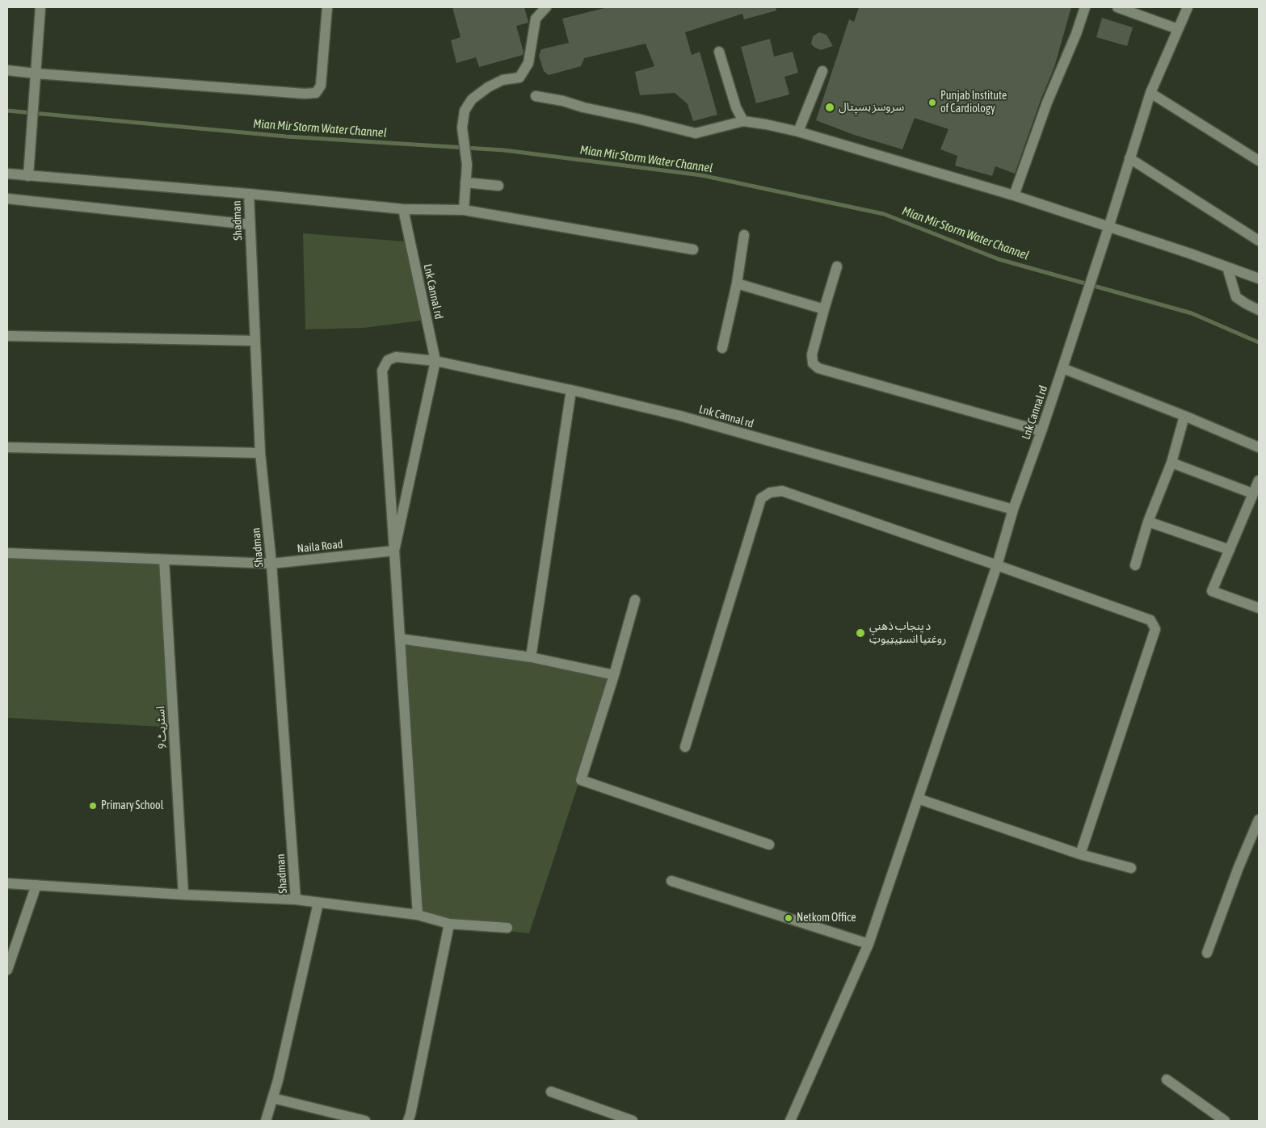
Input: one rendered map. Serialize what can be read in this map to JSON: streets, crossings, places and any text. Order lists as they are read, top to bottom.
{
  "streets": {
    "street": [
      "Shadman",
      "Lnk Cannal rd",
      "Naila Road",
      "اسٹریٹ 9"
    ]
  },
  "crossings": [
    ["Shadman", "Naila Road"],
    ["Shadman", "اسٹریٹ 9"],
    ["Naila Road", "اسٹریٹ 9"]
  ],
  "water": ["Mian Mir Storm Water Channel"],
  "places": [
    "Punjab Institute of Cardiology",
    "سروسز ہسپتال",
    "د پنجاب ذهني روغتیا انسټیټیوټ",
    "Primary School",
    "Netkom Office"
  ]
}
